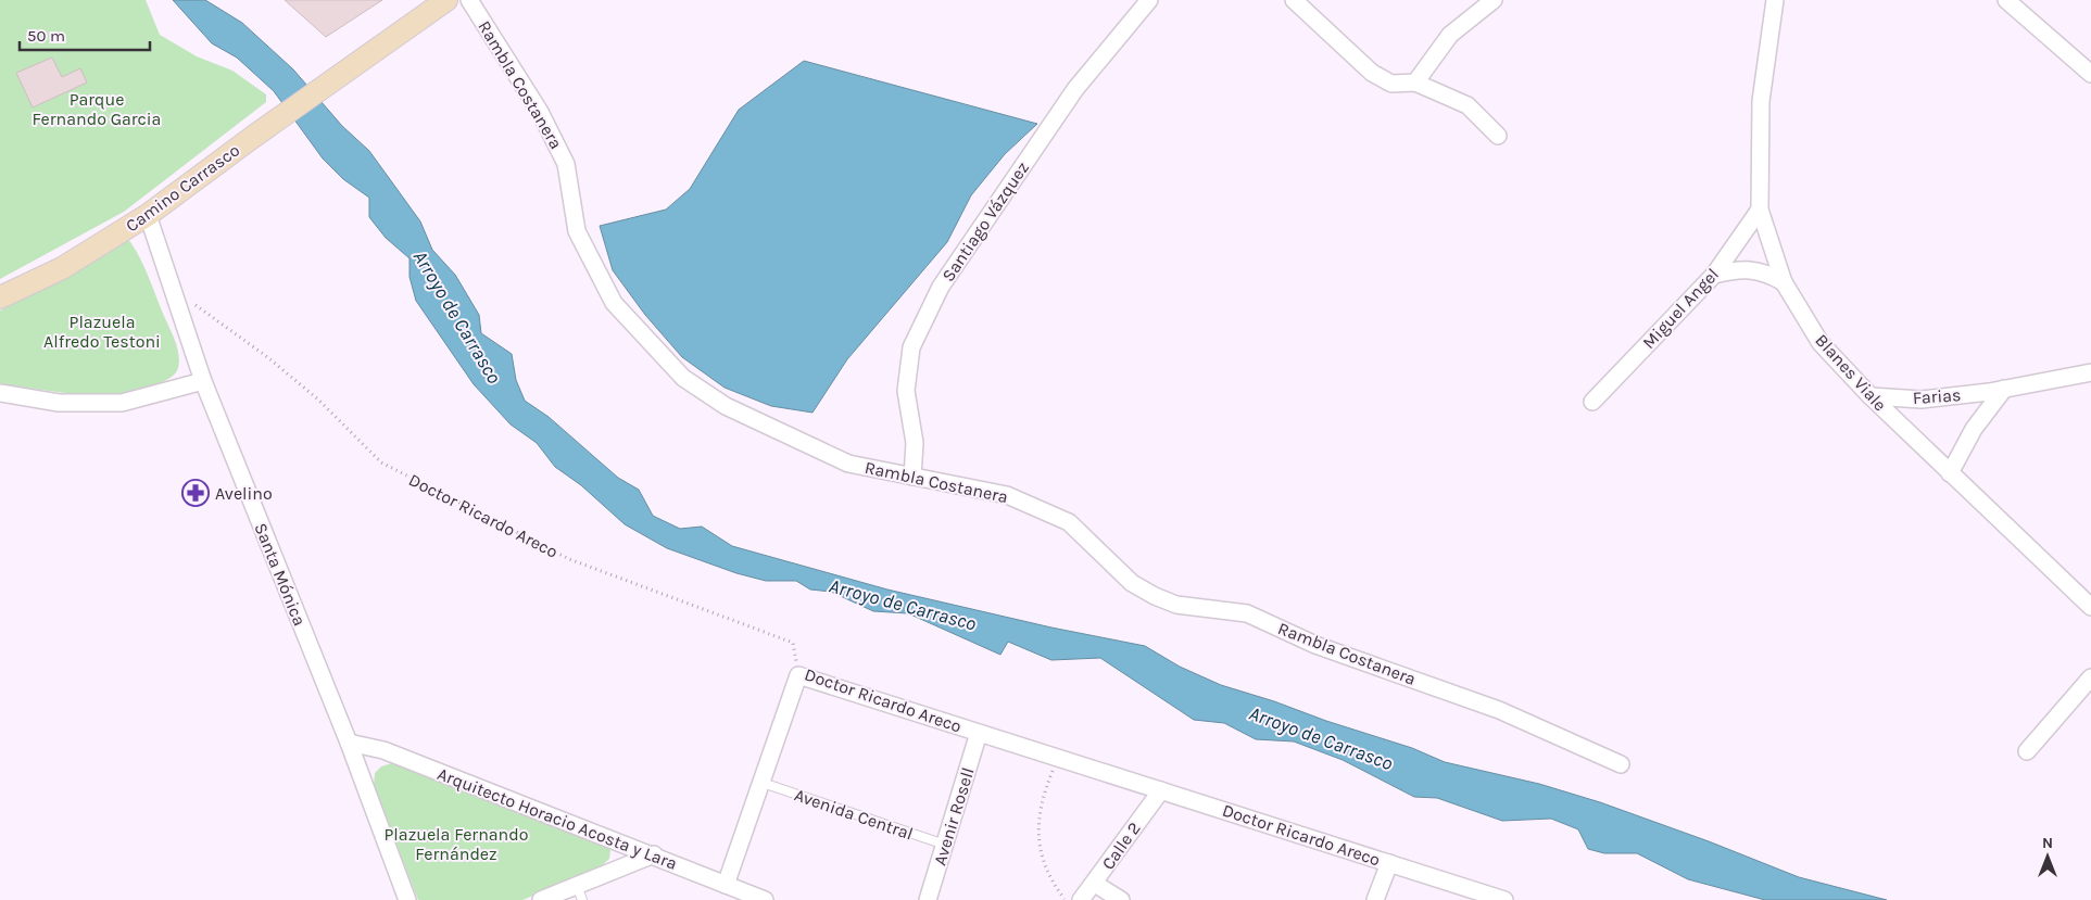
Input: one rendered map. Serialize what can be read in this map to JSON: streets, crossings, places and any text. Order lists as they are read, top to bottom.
{
  "streets": {
    "main road": ["Camino Carrasco"],
    "street": [
      "Rambla Costanera",
      "Santiago Vázquez",
      "Miguel Angel",
      "Blanes Viale",
      "Farias",
      "Doctor Ricardo Areco",
      "Santa Mónica",
      "Avenir Rosell",
      "Arquitecto Horacio Acosta y Lara",
      "Calle 2"
    ],
    "lane": ["Avenida Central"]
  },
  "crossings": [
    ["Rambla Costanera", "Santiago Vázquez"],
    ["Camino Carrasco", "Santa Mónica"],
    ["Miguel Angel", "Blanes Viale"],
    ["Blanes Viale", "Farias"],
    ["Doctor Ricardo Areco", "Avenir Rosell"],
    ["Doctor Ricardo Areco", "Calle 2"],
    ["Santa Mónica", "Arquitecto Horacio Acosta y Lara"],
    ["Avenida Central", "Avenir Rosell"]
  ],
  "water": ["Arroyo de Carrasco"],
  "parks": ["Parque Fernando Garcia", "Plazuela Alfredo Testoni", "Plazuela Fernando Fernández"],
  "places": {
    "pharmacy": ["Avelino"]
  },
  "scale_bar": "50 m",
  "north": "top"
}
